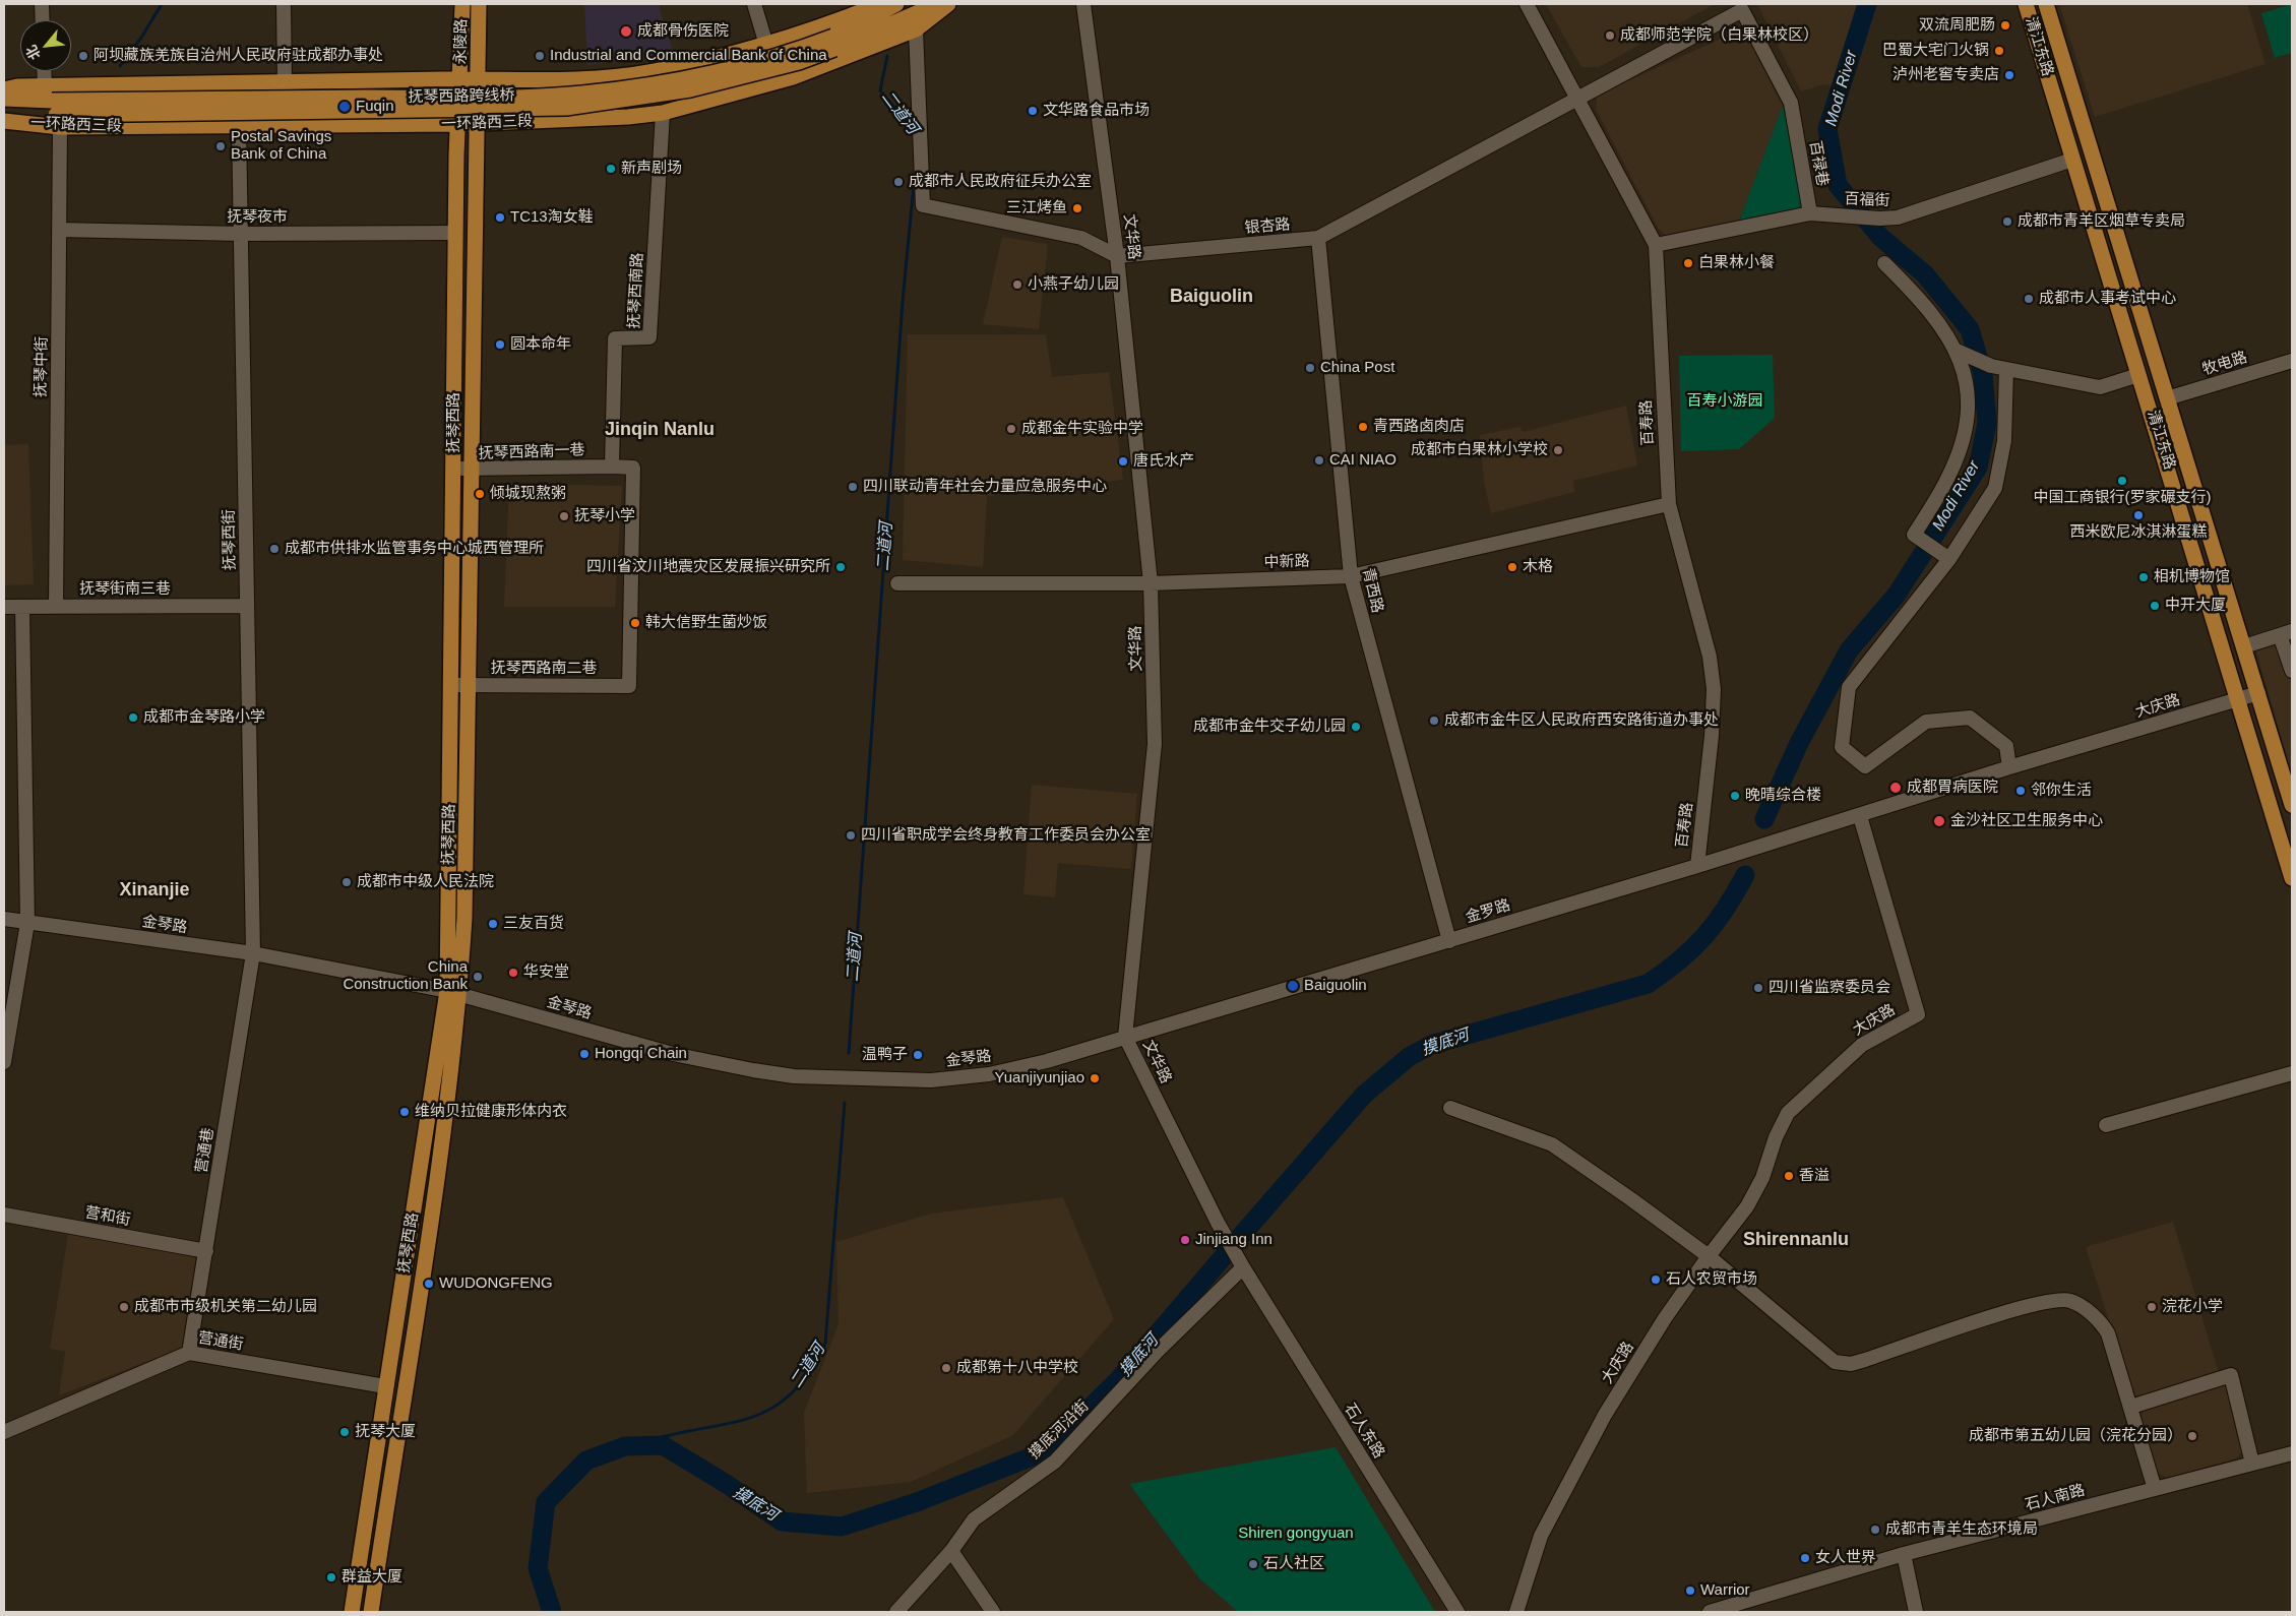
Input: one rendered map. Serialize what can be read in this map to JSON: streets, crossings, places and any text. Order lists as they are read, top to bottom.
{
  "streets": {
    "main road": [
      "永陵路",
      "清江东路",
      "抚琴西路跨线桥",
      "一环路西三段",
      "抚琴西路"
    ],
    "street": [
      "百禄巷",
      "百福街",
      "抚琴夜市",
      "银杏路",
      "文华路",
      "抚琴西南路",
      "牧电路",
      "抚琴中街",
      "百寿路",
      "抚琴西路南一巷",
      "抚琴西街",
      "中新路",
      "抚琴街南三巷",
      "青西路",
      "抚琴西路南二巷",
      "大庆路",
      "金罗路",
      "金琴路",
      "营通巷",
      "营和街",
      "营通街",
      "摸底河沿街",
      "石人东路",
      "石人南路"
    ]
  },
  "crossings": [
    ["永陵路", "抚琴西路"],
    ["清江东路", "百福街"],
    ["清江东路", "牧电路"],
    ["清江东路", "大庆路"],
    ["抚琴西路跨线桥", "一环路西三段"],
    ["抚琴西路跨线桥", "抚琴中街"],
    ["一环路西三段", "抚琴西南路"],
    ["一环路西三段", "抚琴中街"],
    ["一环路西三段", "抚琴西路"],
    ["一环路西三段", "抚琴西街"],
    ["百禄巷", "百福街"],
    ["百禄巷", "银杏路"],
    ["百福街", "百寿路"],
    ["抚琴夜市", "抚琴中街"],
    ["抚琴夜市", "抚琴西路"],
    ["抚琴夜市", "抚琴西街"],
    ["银杏路", "文华路"],
    ["银杏路", "百寿路"],
    ["银杏路", "青西路"],
    ["文华路", "中新路"],
    ["文华路", "金罗路"],
    ["文华路", "金琴路"],
    ["文华路", "摸底河沿街"],
    ["文华路", "石人东路"],
    ["抚琴西南路", "抚琴西路南一巷"],
    ["抚琴中街", "抚琴街南三巷"],
    ["抚琴西路", "抚琴西路南一巷"],
    ["抚琴西路", "抚琴西路南二巷"],
    ["抚琴西路", "金琴路"],
    ["抚琴西路", "营通街"],
    ["百寿路", "中新路"],
    ["百寿路", "金罗路"],
    ["抚琴西路南一巷", "抚琴西路南二巷"],
    ["抚琴西街", "抚琴街南三巷"],
    ["抚琴西街", "金琴路"],
    ["抚琴西街", "营通巷"],
    ["中新路", "青西路"],
    ["青西路", "金罗路"],
    ["大庆路", "金罗路"],
    ["金罗路", "金琴路"],
    ["金琴路", "营通巷"],
    ["营通巷", "营和街"],
    ["营通巷", "营通街"],
    ["摸底河沿街", "石人东路"]
  ],
  "districts": [
    "Baiguolin",
    "Jinqin Nanlu",
    "Xinanjie",
    "Shirennanlu"
  ],
  "water": ["Modi River", "二道河", "摸底河"],
  "parks": ["百寿小游园", "Shiren gongyuan"],
  "places": [
    "双流周肥肠",
    "成都骨伤医院",
    "成都师范学院（白果林校区）",
    "巴蜀大宅门火锅",
    "阿坝藏族羌族自治州人民政府驻成都办事处",
    "Industrial and Commercial Bank of China",
    "泸州老窖专卖店",
    "Fuqin",
    "文华路食品市场",
    "Postal Savings Bank of China",
    "新声剧场",
    "成都市人民政府征兵办公室",
    "三江烤鱼",
    "TC13淘女鞋",
    "成都市青羊区烟草专卖局",
    "白果林小餐",
    "小燕子幼儿园",
    "成都市人事考试中心",
    "圆本命年",
    "China Post",
    "青西路卤肉店",
    "成都金牛实验中学",
    "成都市白果林小学校",
    "CAI NIAO",
    "唐氏水产",
    "中国工商银行(罗家碾支行)",
    "四川联动青年社会力量应急服务中心",
    "倾城现熬粥",
    "西米欧尼冰淇淋蛋糕",
    "抚琴小学",
    "成都市供排水监管事务中心城西管理所",
    "四川省汶川地震灾区发展振兴研究所",
    "木格",
    "相机博物馆",
    "中开大厦",
    "韩大信野生菌炒饭",
    "成都市金琴路小学",
    "成都市金牛区人民政府西安路街道办事处",
    "成都市金牛交子幼儿园",
    "成都胃病医院",
    "邻你生活",
    "晚晴综合楼",
    "金沙社区卫生服务中心",
    "四川省职成学会终身教育工作委员会办公室",
    "成都市中级人民法院",
    "三友百货",
    "华安堂",
    "China Construction Bank",
    "Baiguolin",
    "四川省监察委员会",
    "Hongqi Chain",
    "温鸭子",
    "Yuanjiyunjiao",
    "维纳贝拉健康形体内衣",
    "香溢",
    "Jinjiang Inn",
    "石人农贸市场",
    "WUDONGFENG",
    "成都市市级机关第二幼儿园",
    "浣花小学",
    "成都第十八中学校",
    "抚琴大厦",
    "成都市第五幼儿园（浣花分园）",
    "成都市青羊生态环境局",
    "女人世界",
    "石人社区",
    "群益大厦",
    "Warrior"
  ],
  "north": "bottom left"
}
